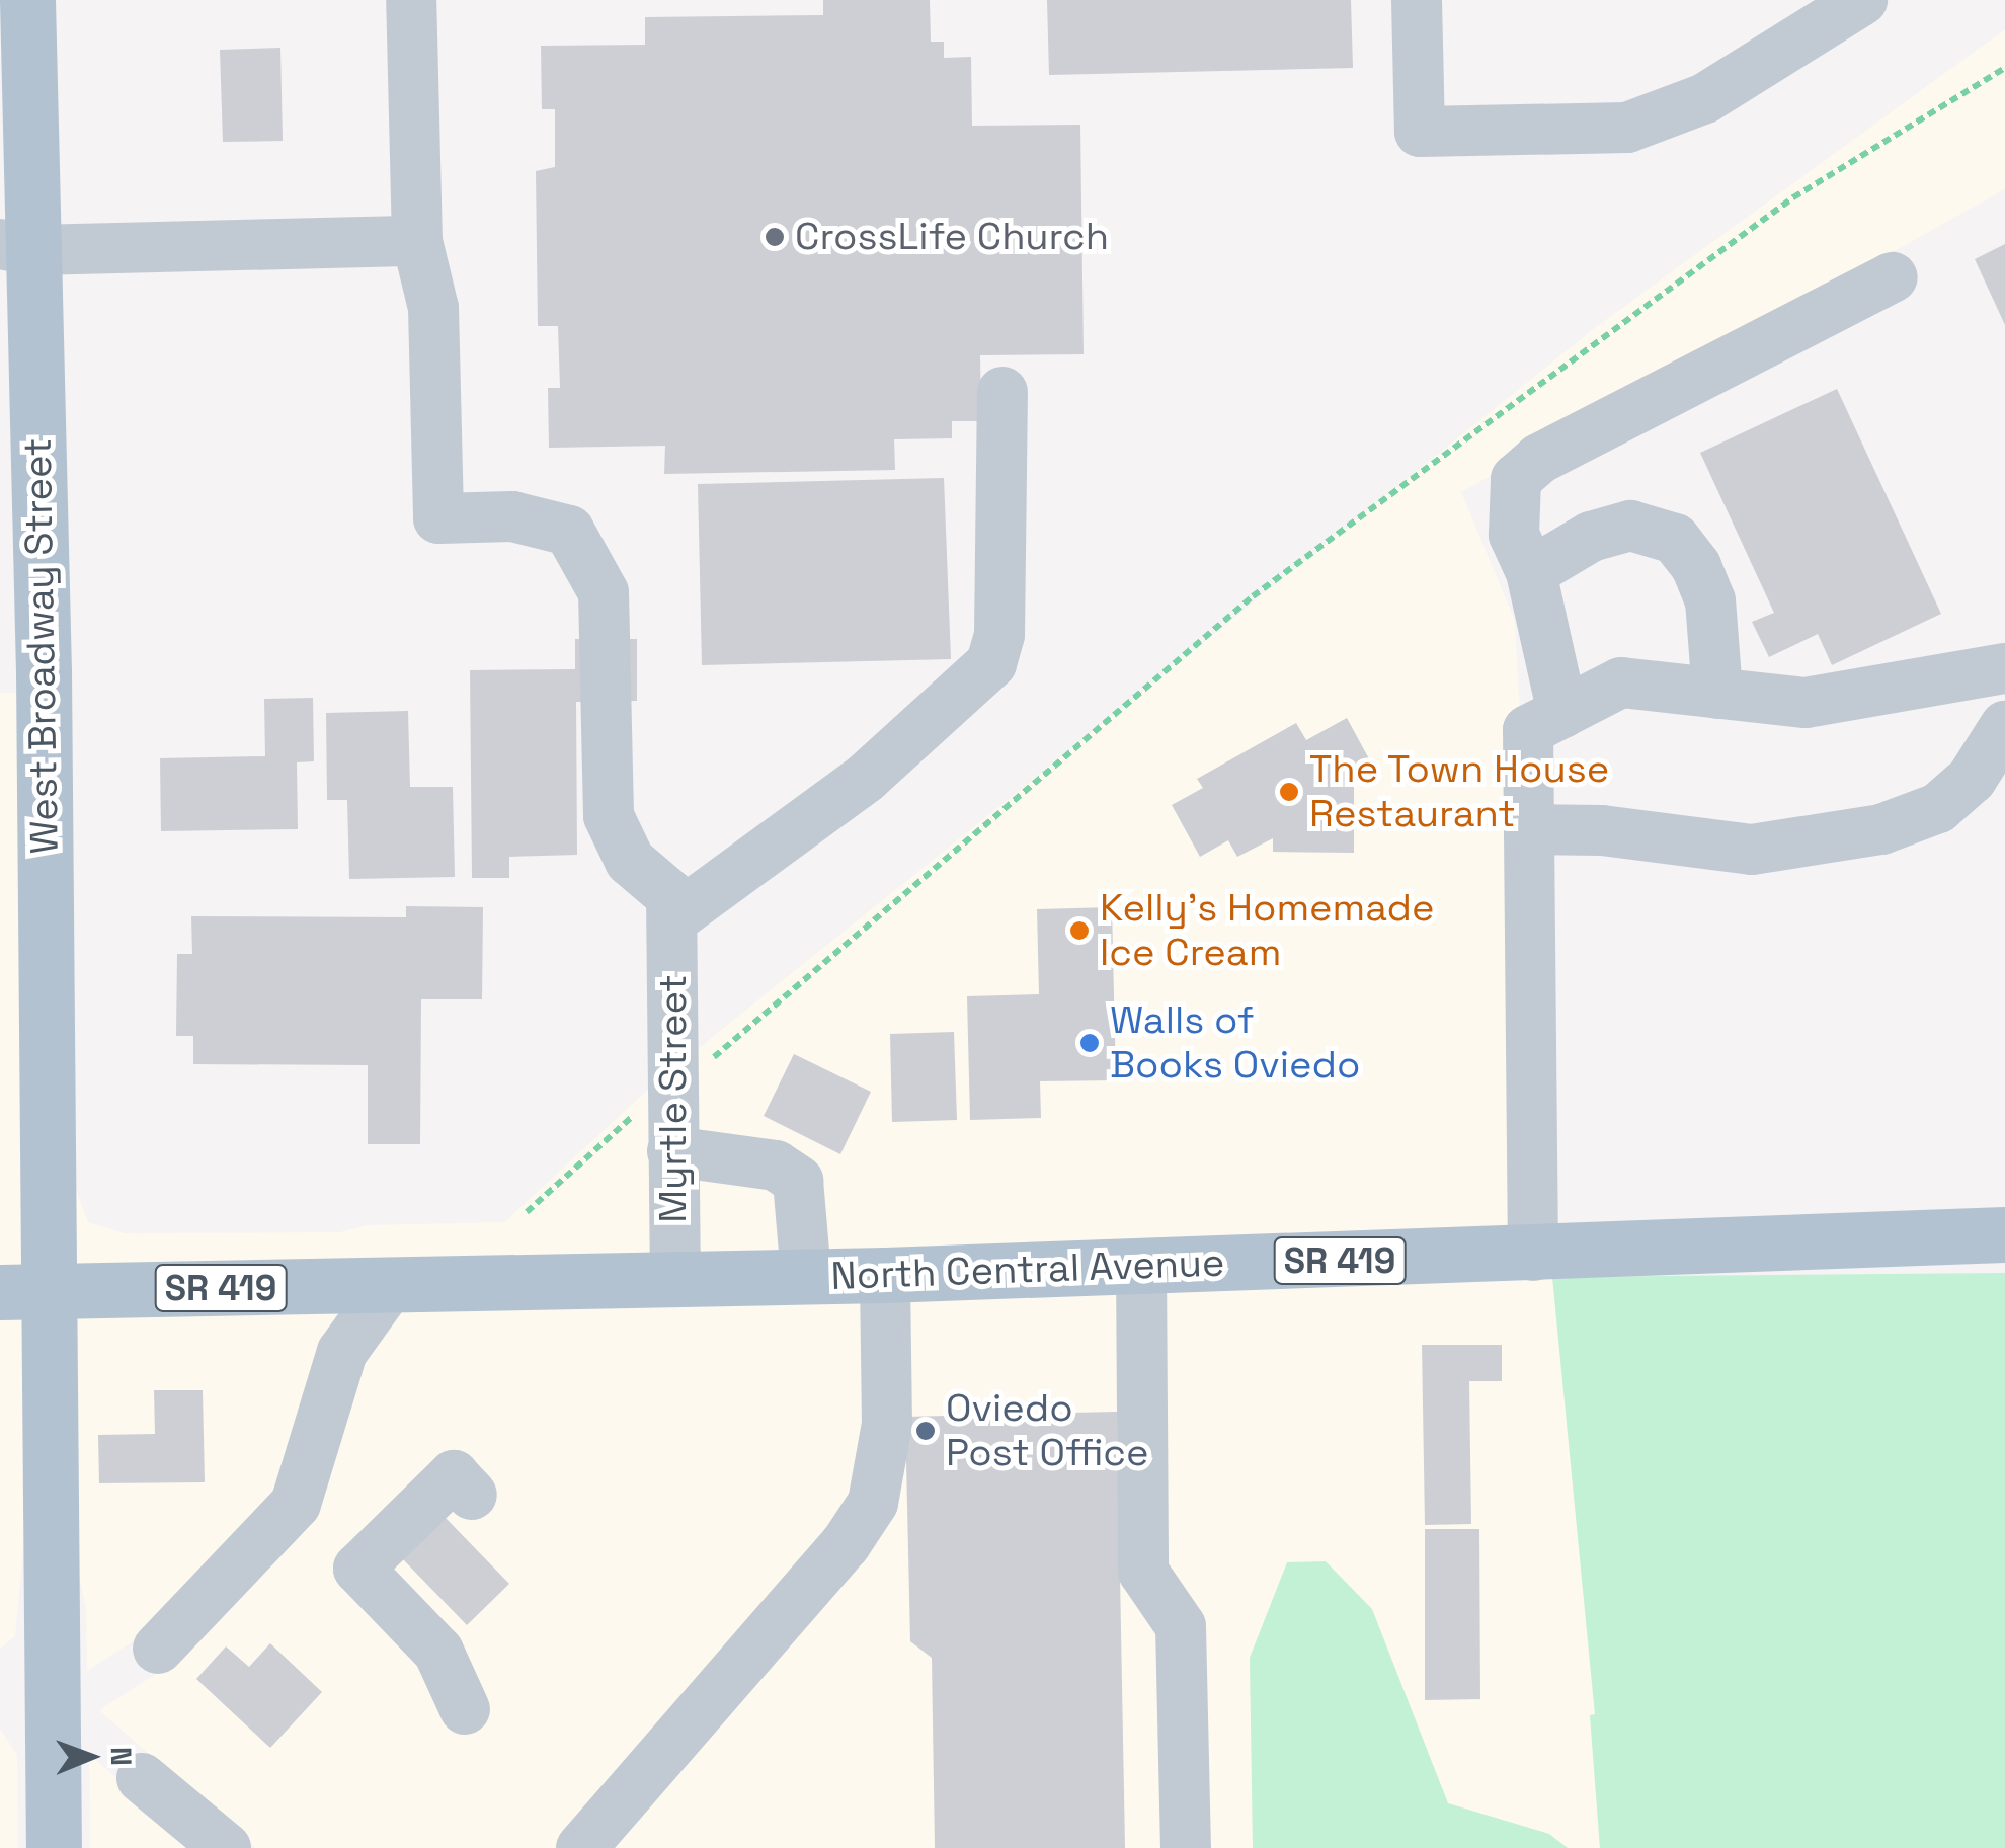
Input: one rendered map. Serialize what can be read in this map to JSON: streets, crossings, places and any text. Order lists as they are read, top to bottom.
{
  "streets": {
    "main road": ["West Broadway Street", "SR 419", "North Central Avenue"],
    "street": ["Myrtle Street"]
  },
  "crossings": [
    ["West Broadway Street", "North Central Avenue"],
    ["Myrtle Street", "North Central Avenue"]
  ],
  "places": [
    "CrossLife Church",
    "The Town House Restaurant",
    "Kelly's Homemade Ice Cream",
    "Walls of Books Oviedo",
    "Oviedo Post Office"
  ],
  "north": "right"
}
